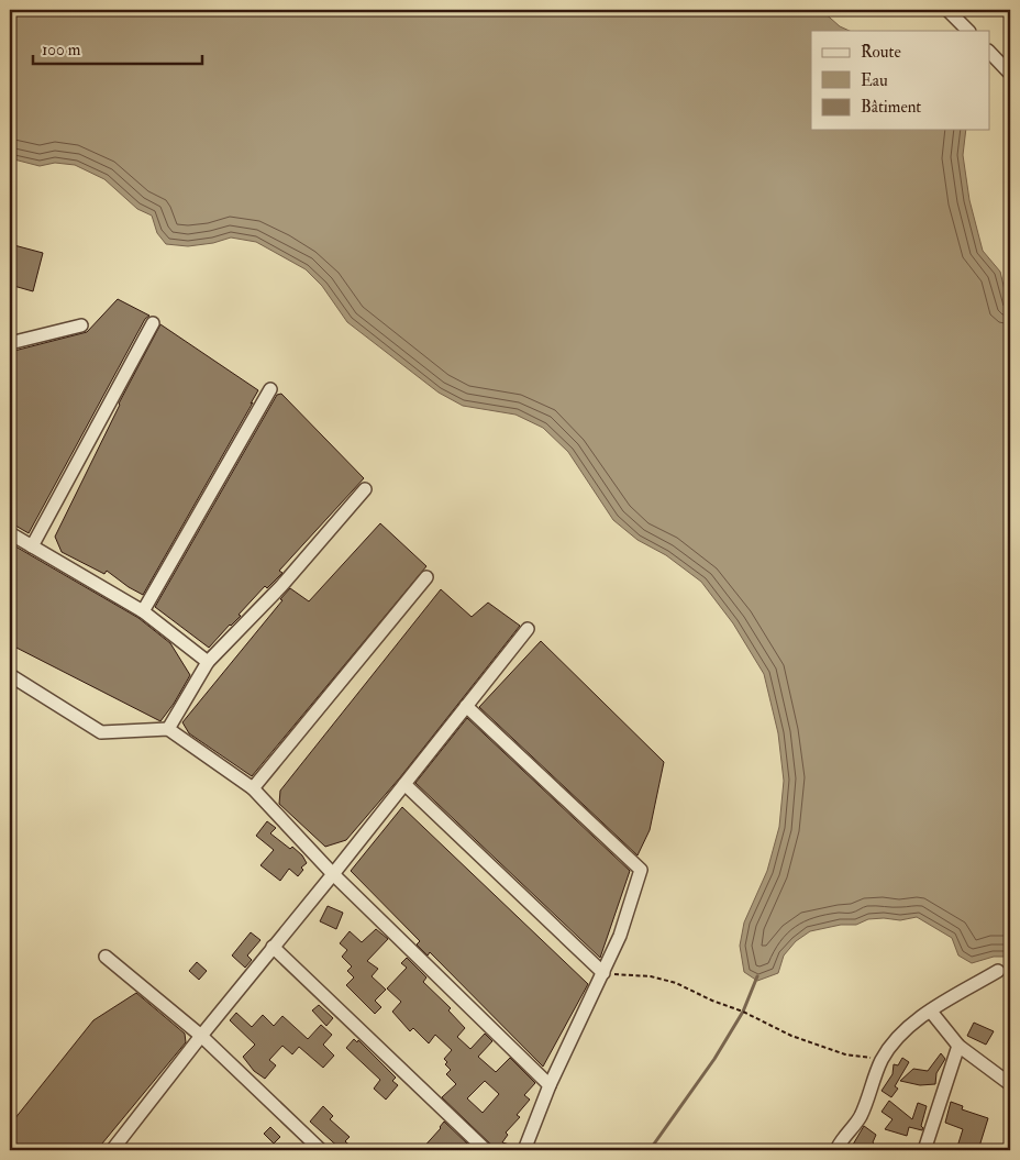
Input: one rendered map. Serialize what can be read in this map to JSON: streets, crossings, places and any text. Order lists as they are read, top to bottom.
{
  "legend": ["Route", "Eau", "Bâtiment"],
  "scale_bar": "100 m"
}
